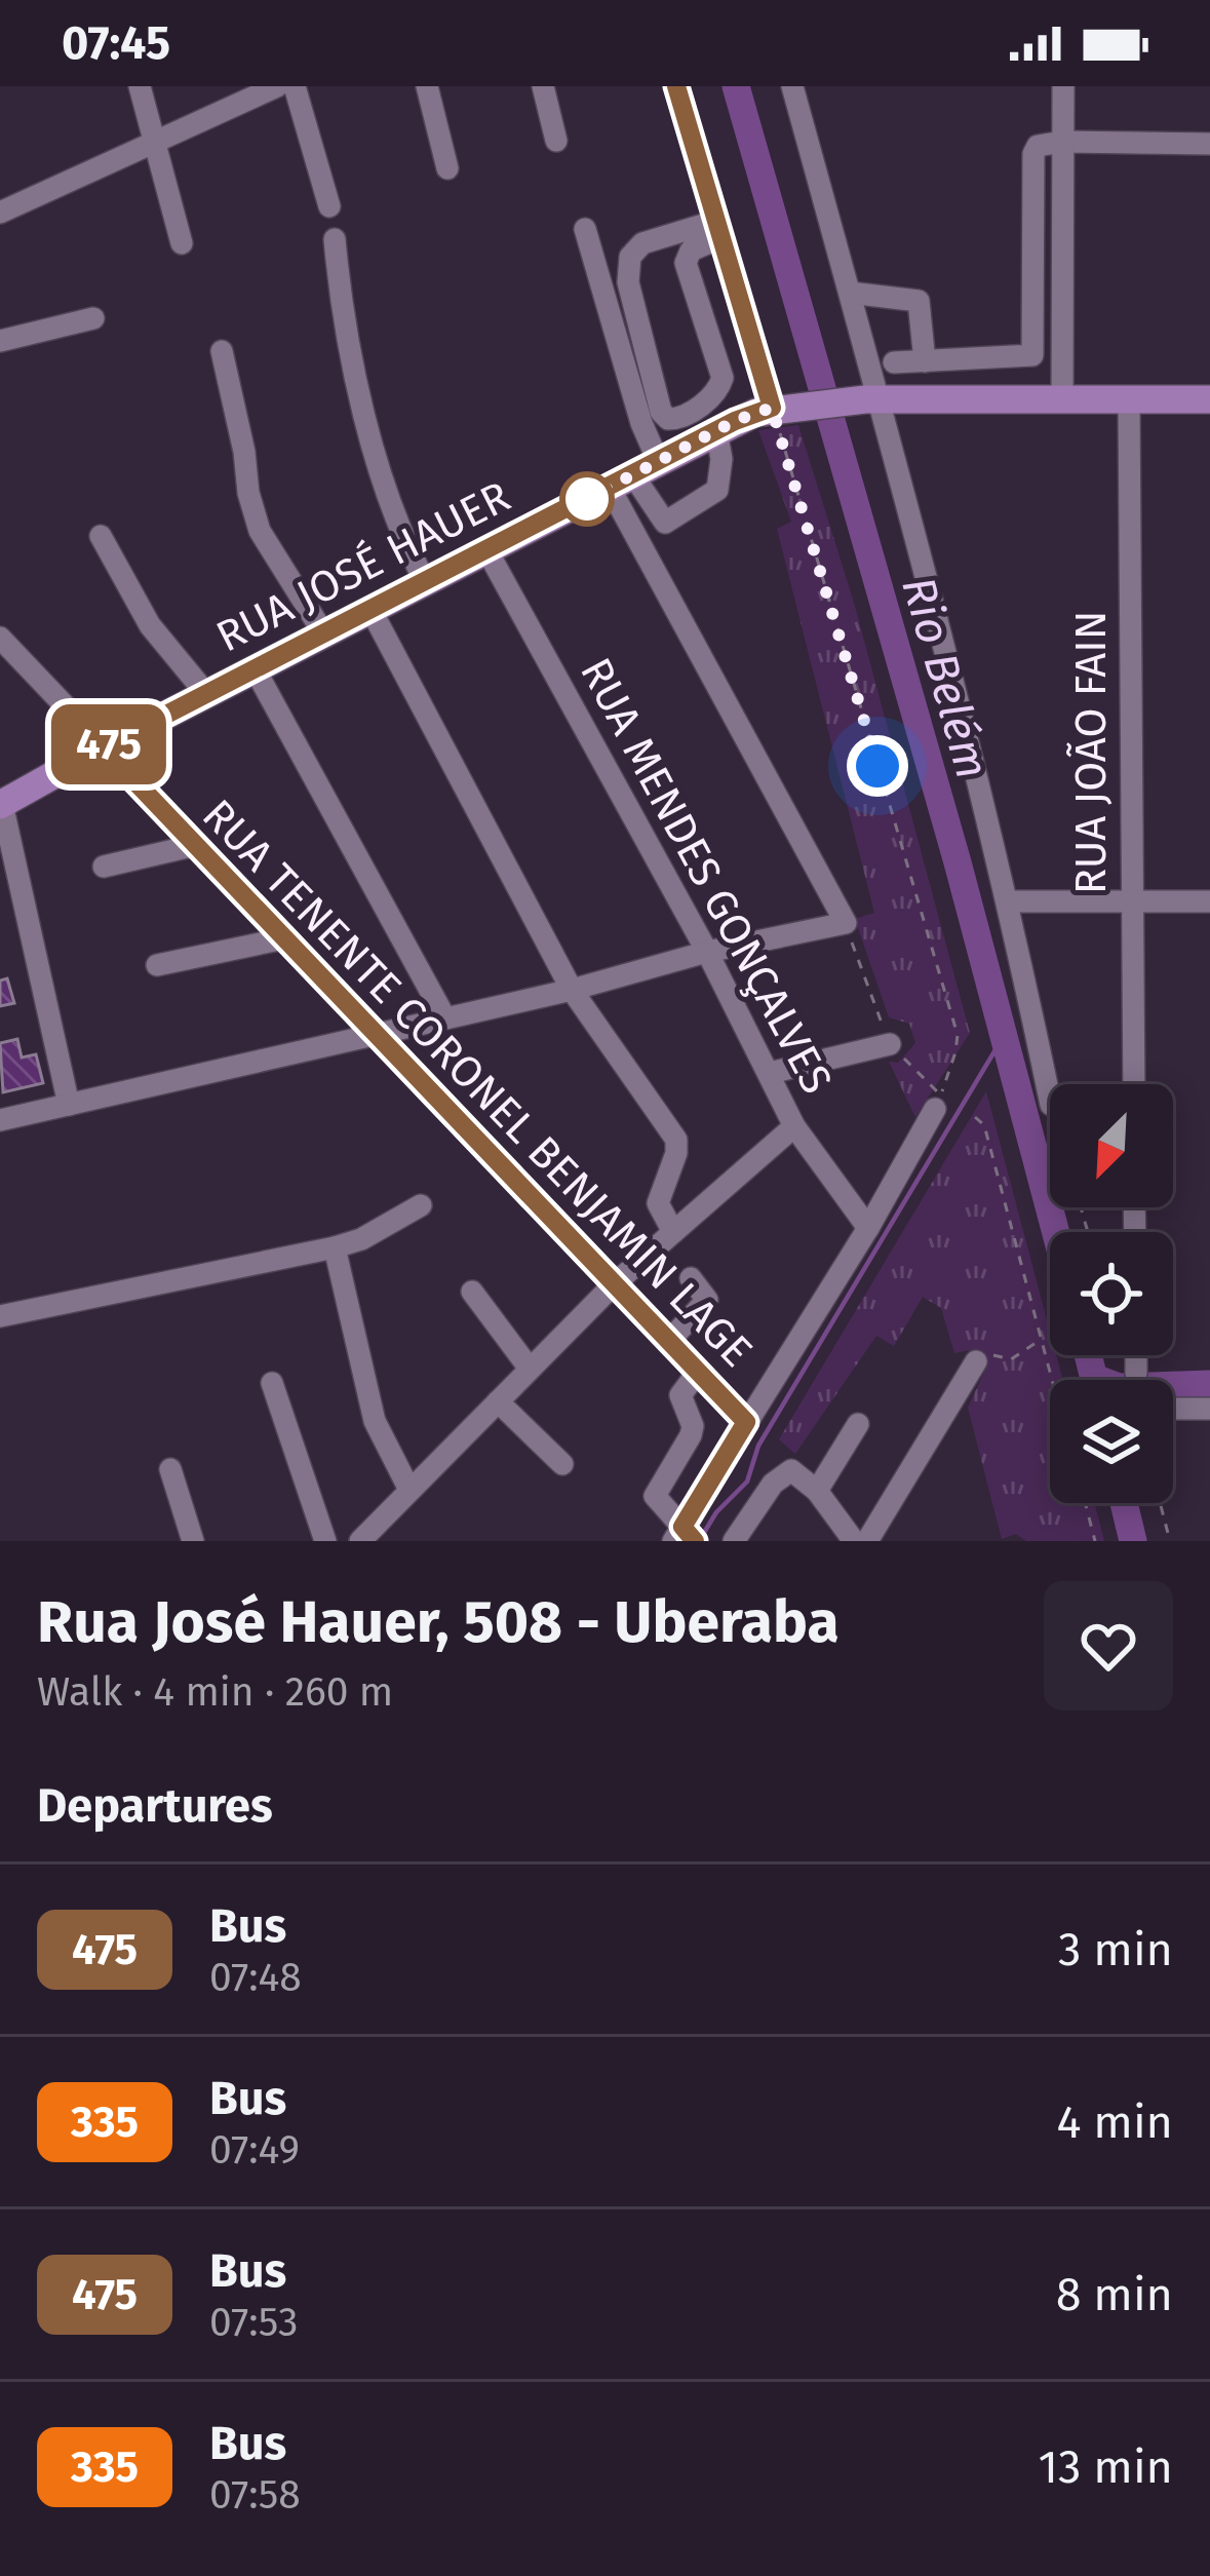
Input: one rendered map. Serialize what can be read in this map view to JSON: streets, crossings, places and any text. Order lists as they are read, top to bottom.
{
  "streets": {
    "main road": ["RUA JOSÉ HAUER"],
    "street": ["RUA JOÃO FAIN", "RUA MENDES GONÇALVES", "RUA TENENTE CORONEL BENJAMIN LAGE"]
  },
  "crossings": [
    ["RUA JOSÉ HAUER", "RUA JOÃO FAIN"],
    ["RUA JOSÉ HAUER", "RUA MENDES GONÇALVES"],
    ["RUA JOSÉ HAUER", "RUA TENENTE CORONEL BENJAMIN LAGE"]
  ],
  "water": ["Rio Belém"],
  "lines": ["bus line 475"],
  "north": "bottom left",
  "page": {
    "status": "07:45",
    "on_map": "475",
    "heading": [
      ["Rua José Hauer, 508 - Uberaba", "Walk · 4 min · 260 m"],
      "Departures"
    ],
    "list": [
      {
        "mark": "475",
        "name": "Bus",
        "note": "07:48",
        "value": "3 min"
      },
      {
        "mark": "335",
        "name": "Bus",
        "note": "07:49",
        "value": "4 min"
      },
      {
        "mark": "475",
        "name": "Bus",
        "note": "07:53",
        "value": "8 min"
      },
      {
        "mark": "335",
        "name": "Bus",
        "note": "07:58",
        "value": "13 min"
      }
    ]
  }
}
